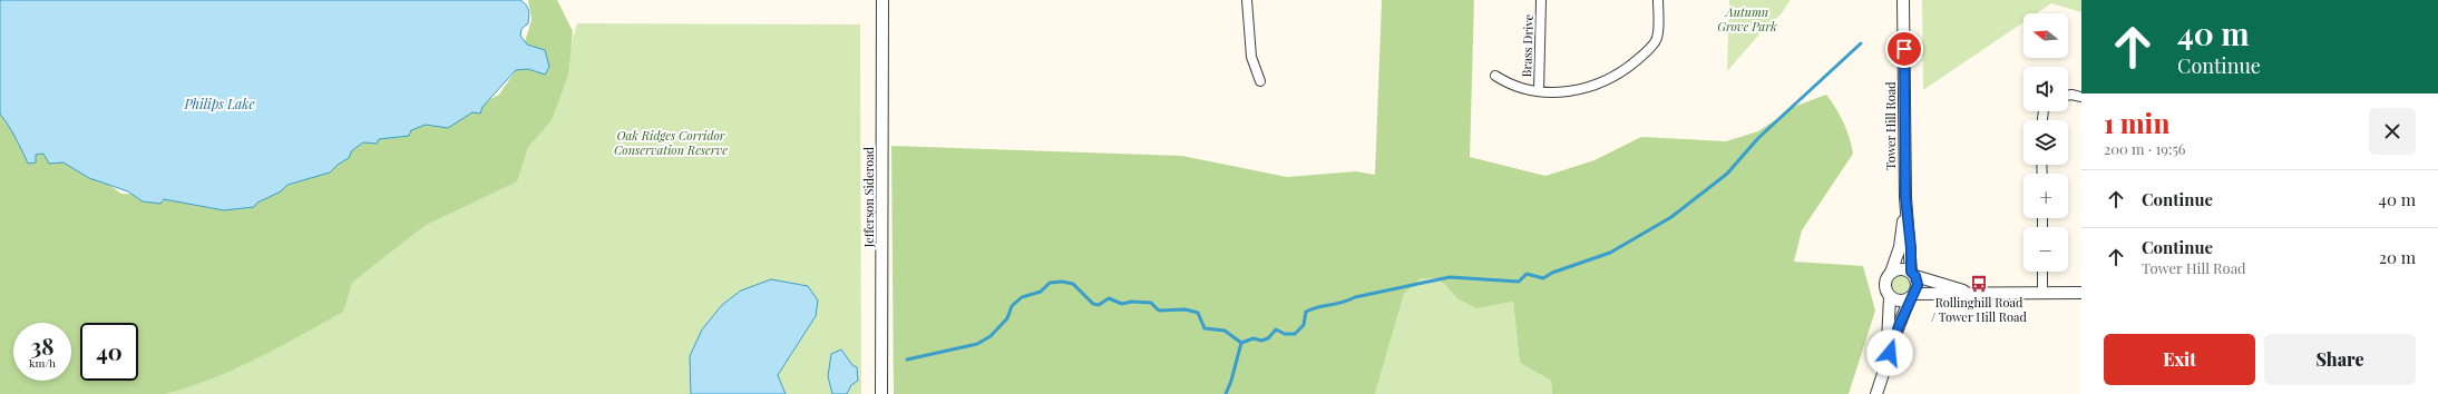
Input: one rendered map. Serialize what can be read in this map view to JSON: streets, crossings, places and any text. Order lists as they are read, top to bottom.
{
  "streets": {
    "street": ["Brass Drive", "Tower Hill Road", "Jefferson Sideroad"]
  },
  "water": ["Philips Lake"],
  "parks": ["Autumn Grove Park", "Oak Ridges Corridor Conservation Reserve"],
  "places": {
    "bus stop": ["Rollinghill Road / Tower Hill Road"]
  },
  "north": "left",
  "page": {
    "turn": ["40 m", "Continue"],
    "map_buttons": ["+", "−"],
    "heading": ["1 min", "200 m · 19:56"],
    "list": [
      {
        "name": "Continue",
        "value": "40 m"
      },
      {
        "name": "Continue",
        "note": "Tower Hill Road",
        "value": "20 m"
      }
    ],
    "speed": "38 km/h",
    "limit": "40",
    "buttons": ["Exit", "Share"]
  }
}
